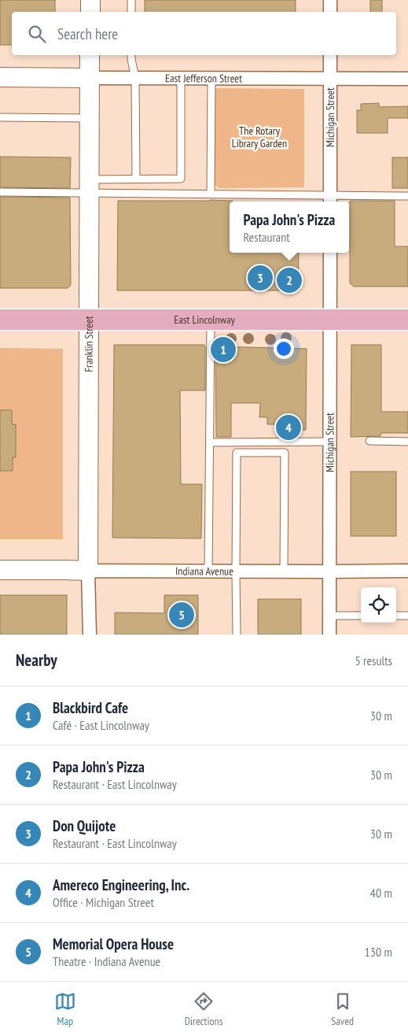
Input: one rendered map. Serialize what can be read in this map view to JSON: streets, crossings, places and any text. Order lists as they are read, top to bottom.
{
  "streets": {
    "main road": [
      "East Jefferson Street",
      "East Lincolnway",
      "Franklin Street",
      "Indiana Avenue"
    ],
    "street": ["Michigan Street"]
  },
  "crossings": [
    ["East Jefferson Street", "Michigan Street"],
    ["East Jefferson Street", "Franklin Street"],
    ["Michigan Street", "East Lincolnway"],
    ["Michigan Street", "Indiana Avenue"],
    ["East Lincolnway", "Franklin Street"],
    ["Franklin Street", "Indiana Avenue"]
  ],
  "parks": ["The Rotary Library Garden"],
  "page": {
    "search": "Search here",
    "popup": ["Papa John's Pizza", "Restaurant"],
    "pins": [
      "3",
      "2",
      "1",
      "4",
      "5"
    ],
    "heading": ["Nearby", "5 results"],
    "list": [
      {
        "mark": "1",
        "name": "Blackbird Cafe",
        "note": "Café · East Lincolnway",
        "value": "30 m"
      },
      {
        "mark": "2",
        "name": "Papa John's Pizza",
        "note": "Restaurant · East Lincolnway",
        "value": "30 m"
      },
      {
        "mark": "3",
        "name": "Don Quijote",
        "note": "Restaurant · East Lincolnway",
        "value": "30 m"
      },
      {
        "mark": "4",
        "name": "Amereco Engineering, Inc.",
        "note": "Office · Michigan Street",
        "value": "40 m"
      },
      {
        "mark": "5",
        "name": "Memorial Opera House",
        "note": "Theatre · Indiana Avenue",
        "value": "130 m"
      }
    ],
    "nav": ["Map", "Directions", "Saved"]
  }
}
